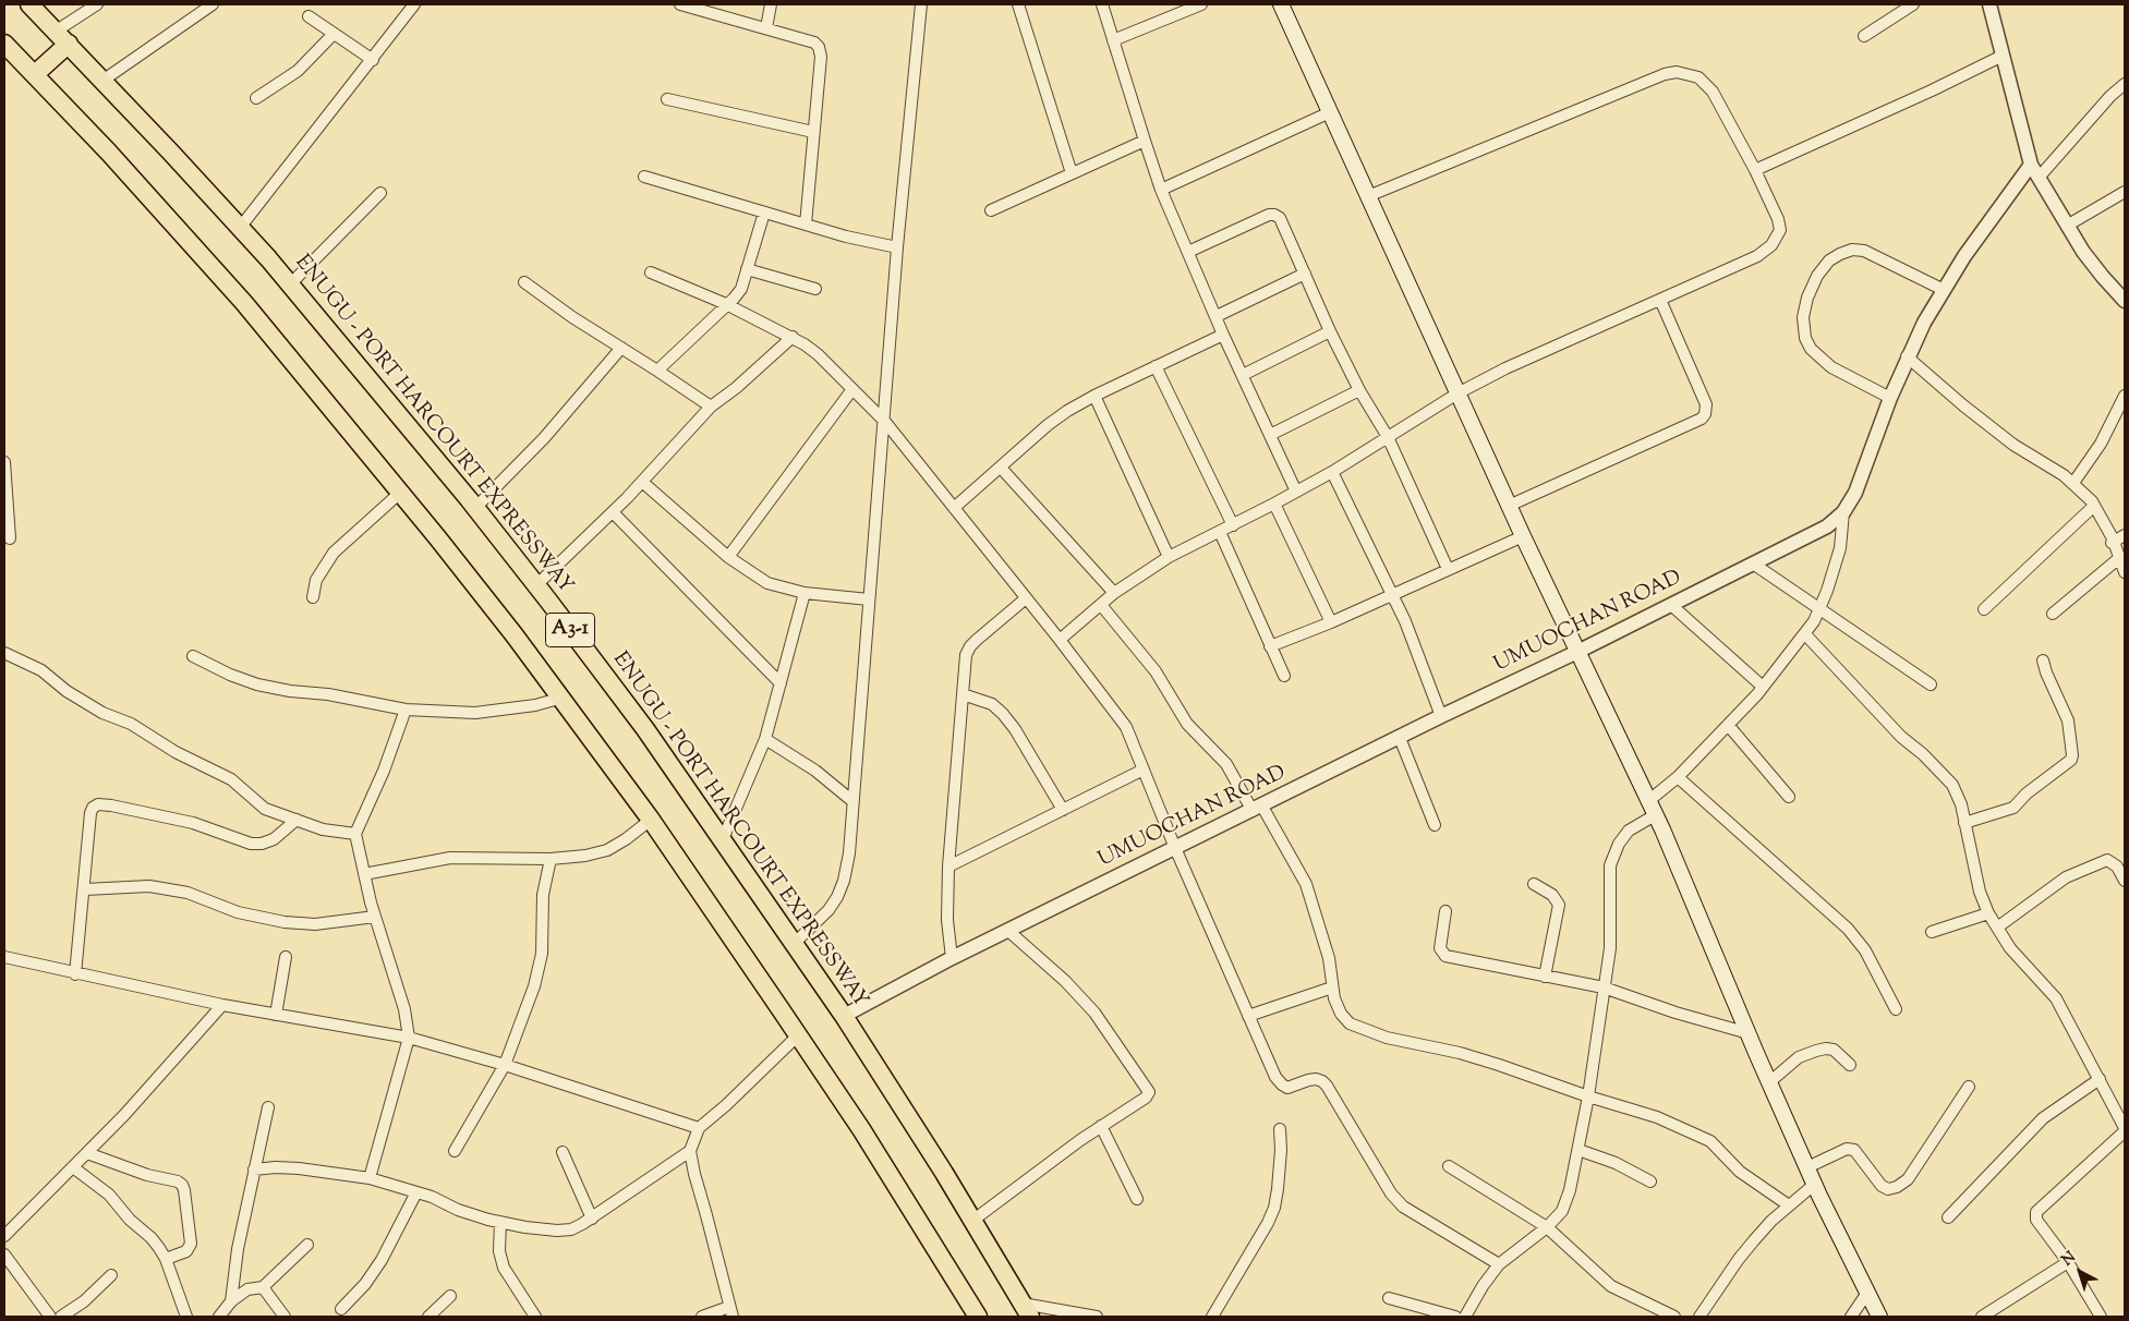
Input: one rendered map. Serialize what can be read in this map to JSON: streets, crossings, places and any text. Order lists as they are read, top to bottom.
{
  "streets": {
    "highway": ["ENUGU - PORT HARCOURT EXPRESSWAY", "A3-1"],
    "street": ["UMUOCHAN ROAD"]
  },
  "crossings": [
    ["ENUGU - PORT HARCOURT EXPRESSWAY", "UMUOCHAN ROAD"]
  ],
  "north": "top left"
}
